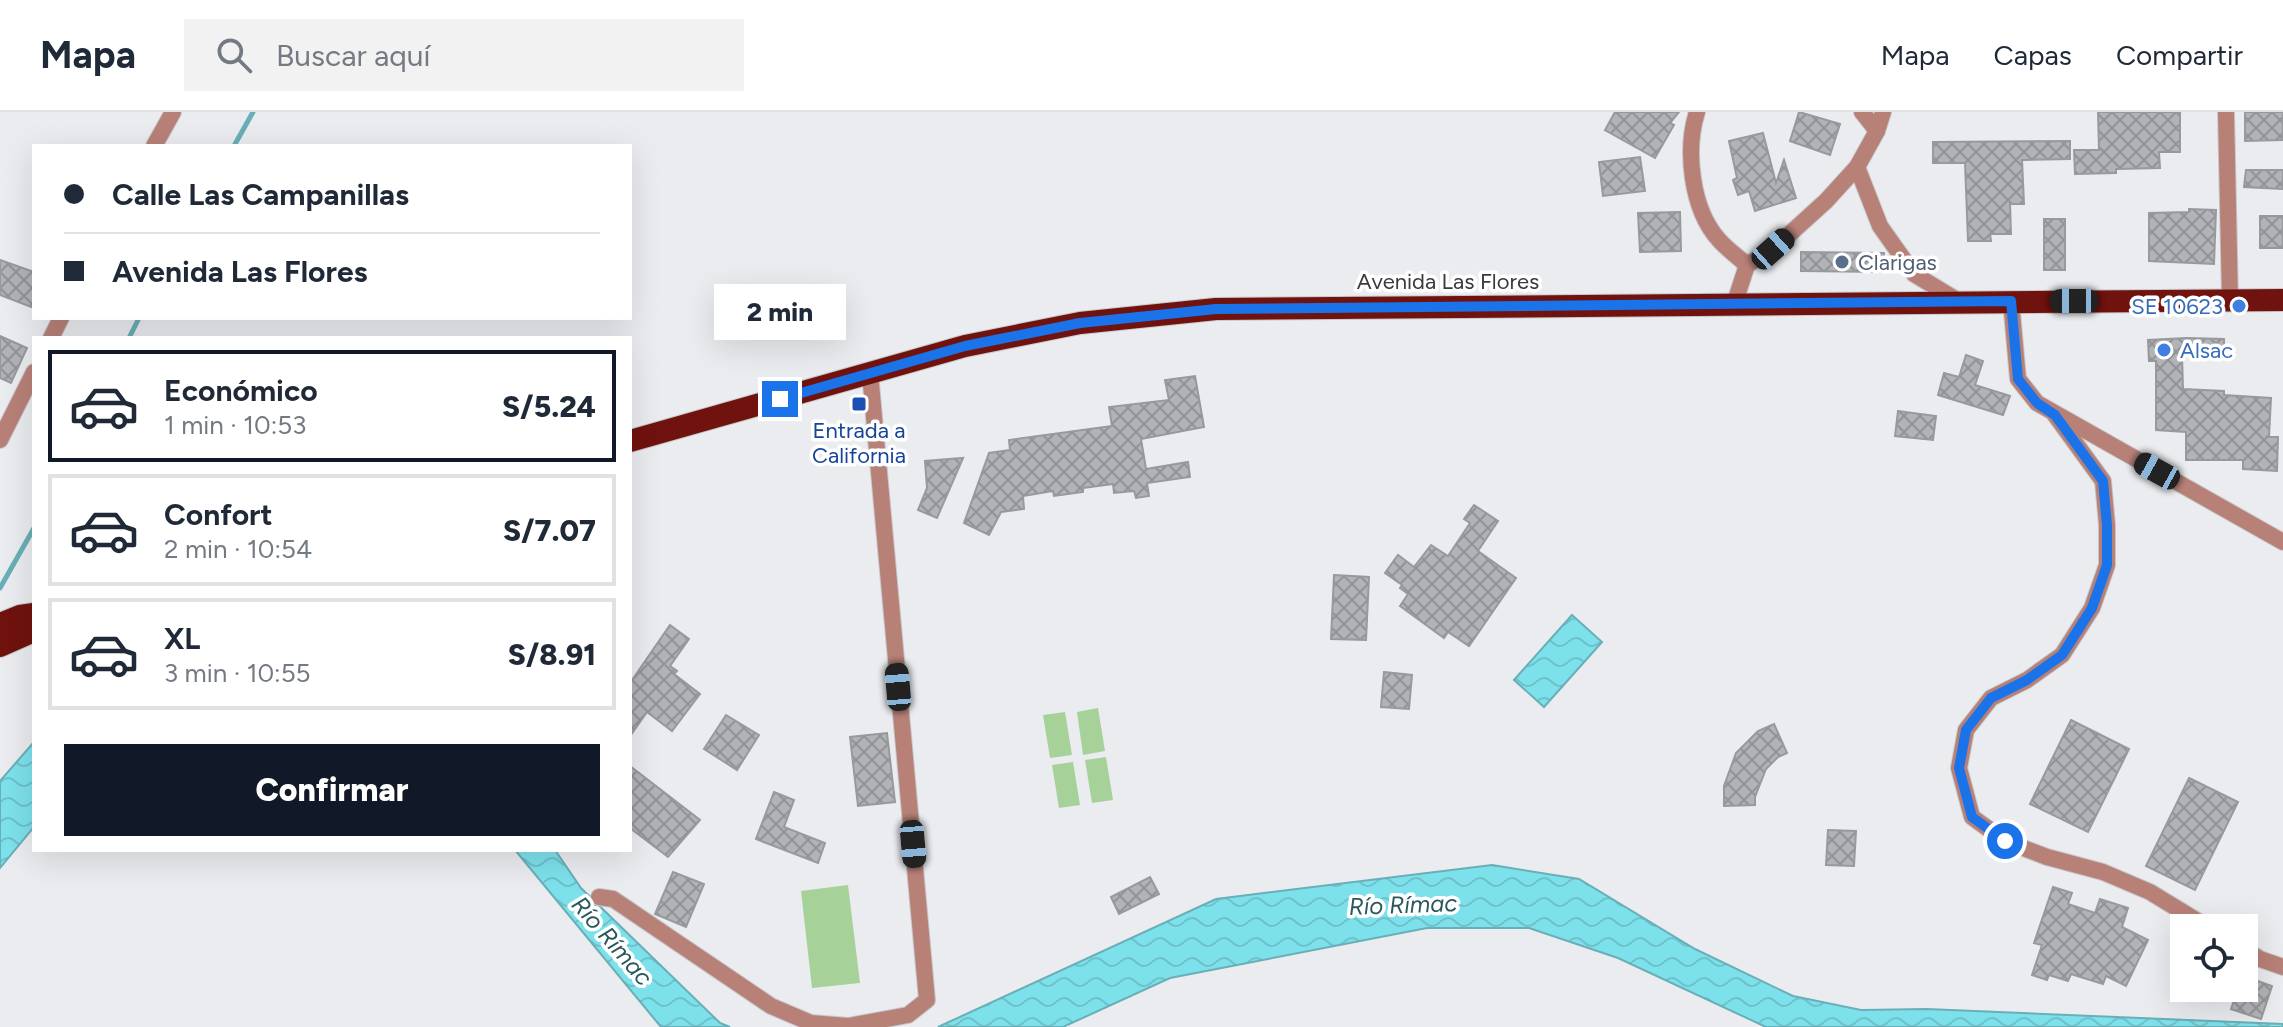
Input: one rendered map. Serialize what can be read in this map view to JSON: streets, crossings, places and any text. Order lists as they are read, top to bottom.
{
  "streets": {
    "highway": ["Avenida Las Flores"]
  },
  "water": ["Río Rímac"],
  "places": {
    "other": ["Clarigas", "SE 10623", "Alsac"],
    "transit": ["Entrada a California"]
  },
  "page": {
    "header": "Mapa",
    "search": "Buscar aquí",
    "nav": ["Mapa", "Capas", "Compartir"],
    "banner": ["Calle Las Campanillas", "Avenida Las Flores"],
    "bubble": "2 min",
    "list": [
      {
        "name": "Económico",
        "note": "1 min · 10:53",
        "value": "S/5.24"
      },
      {
        "name": "Confort",
        "note": "2 min · 10:54",
        "value": "S/7.07"
      },
      {
        "name": "XL",
        "note": "3 min · 10:55",
        "value": "S/8.91"
      }
    ],
    "buttons": "Confirmar"
  }
}
